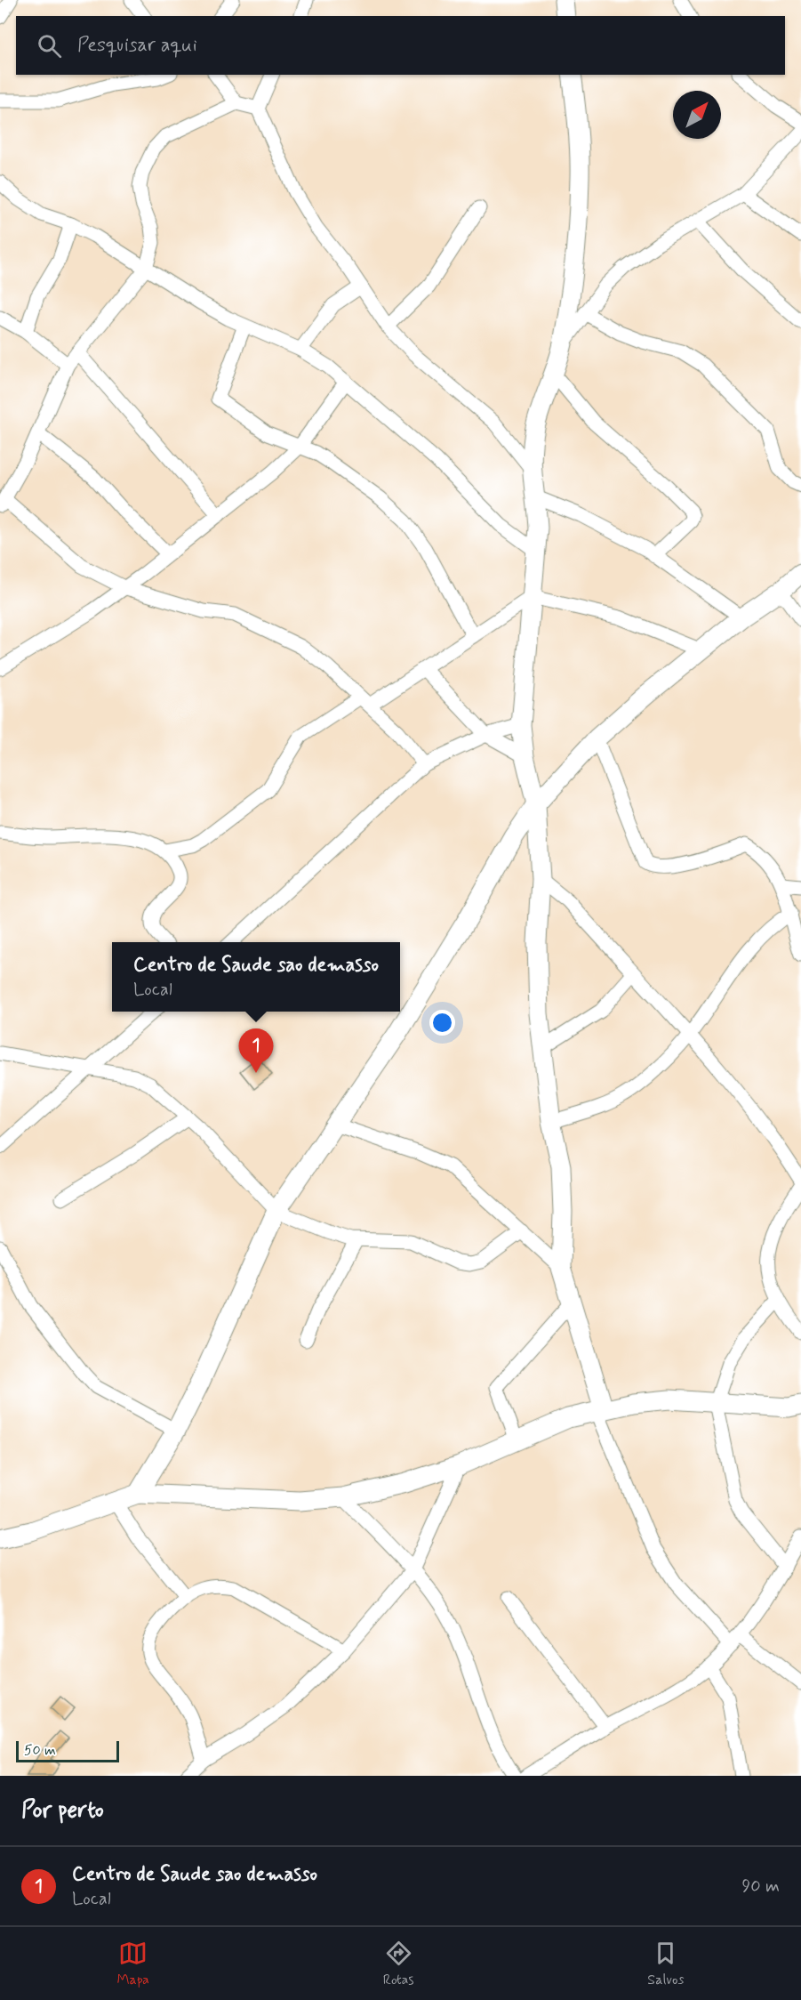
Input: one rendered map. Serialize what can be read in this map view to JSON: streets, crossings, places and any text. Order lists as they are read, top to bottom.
{
  "scale_bar": "50 m",
  "north": "top right",
  "page": {
    "search": "Pesquisar aqui",
    "popup": ["Centro de Saude sao demasso", "Local"],
    "pins": "1",
    "scale": "50 m",
    "heading": "Por perto",
    "list": [
      {
        "mark": "1",
        "name": "Centro de Saude sao demasso",
        "note": "Local",
        "value": "90 m"
      }
    ],
    "nav": ["Mapa", "Rotas", "Salvos"]
  }
}
